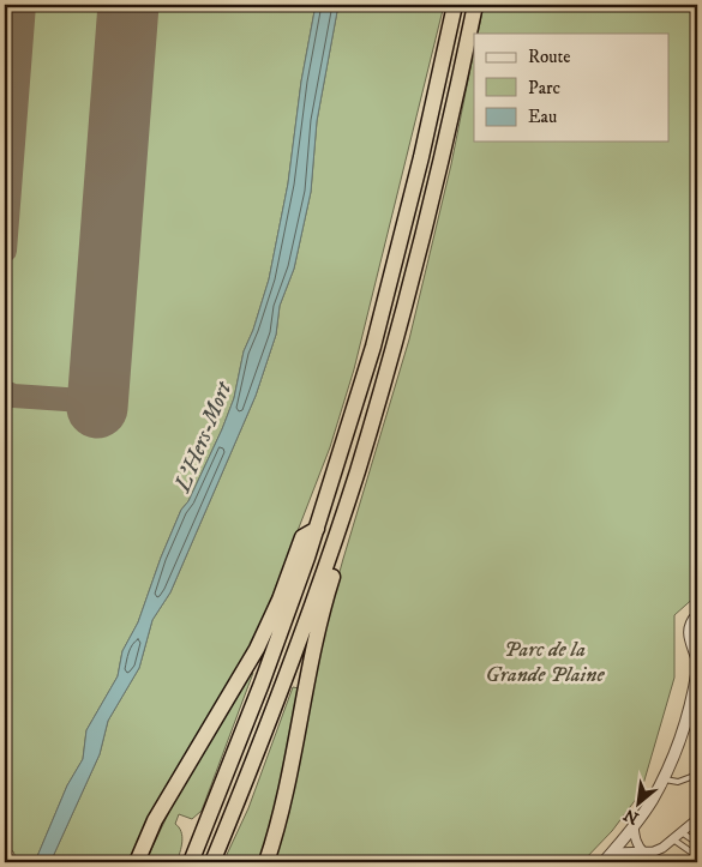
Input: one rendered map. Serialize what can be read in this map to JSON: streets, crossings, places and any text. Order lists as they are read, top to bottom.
{
  "water": ["L'Hers-Mort"],
  "parks": ["Parc de la Grande Plaine"],
  "legend": ["Route", "Parc", "Eau"],
  "north": "bottom left"
}
